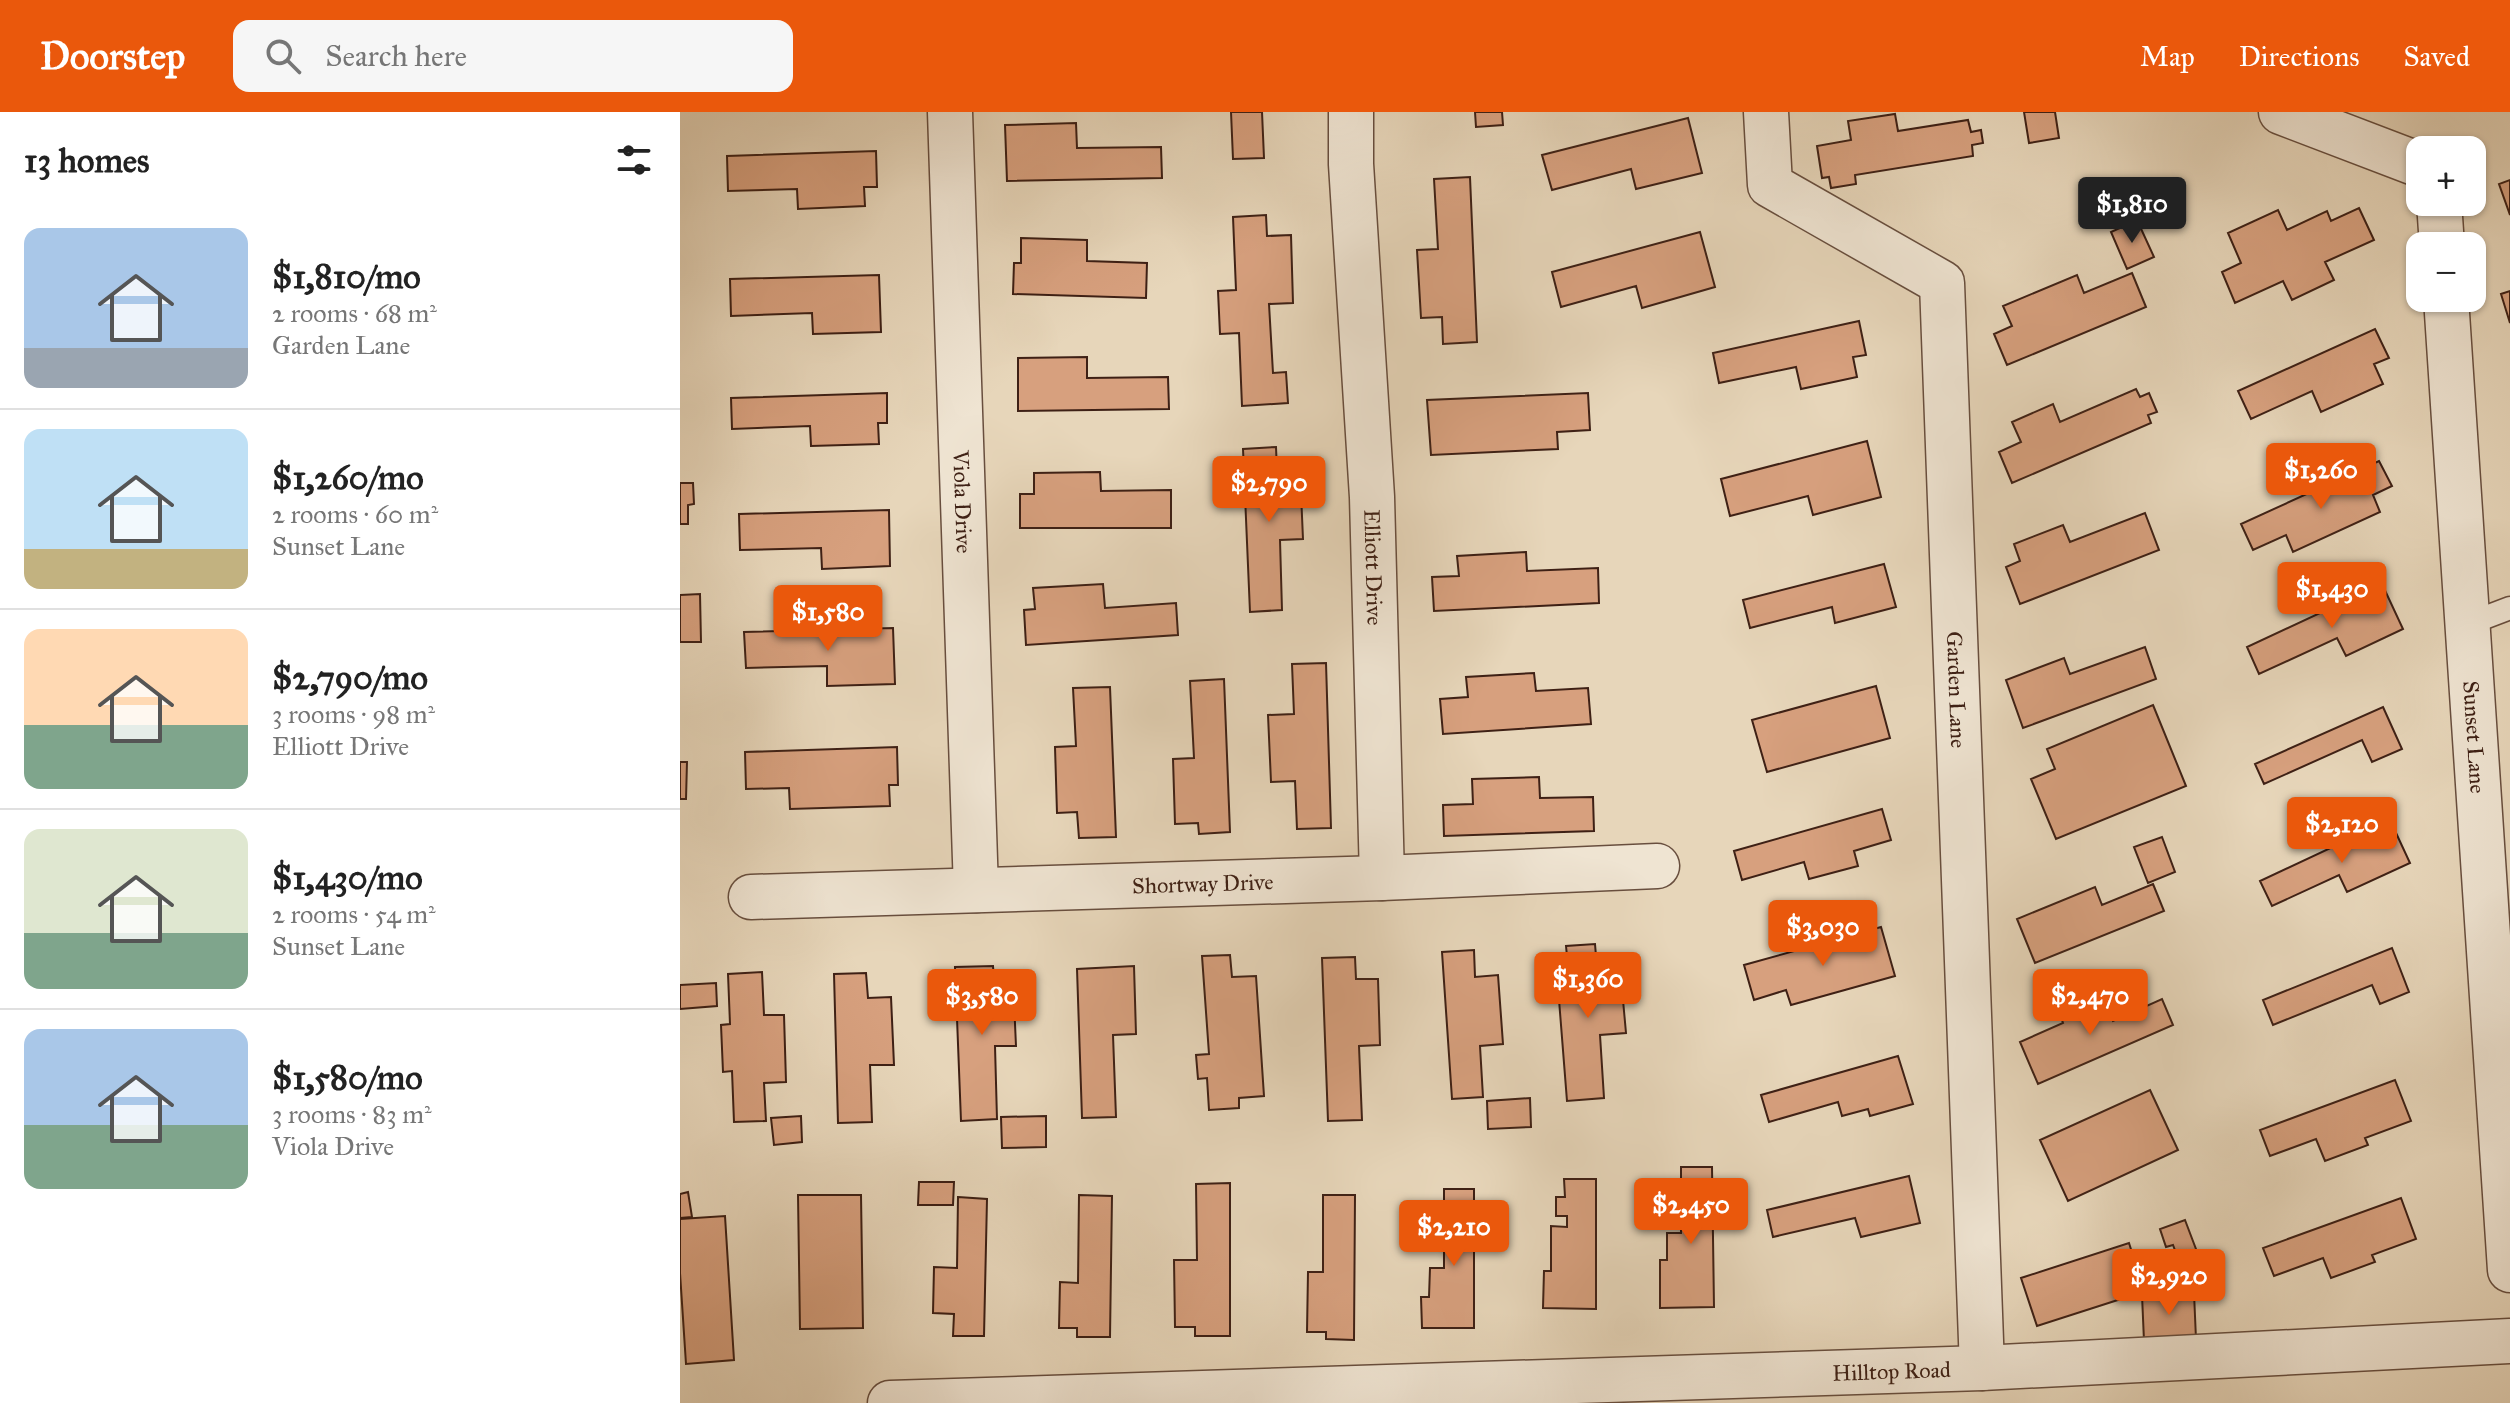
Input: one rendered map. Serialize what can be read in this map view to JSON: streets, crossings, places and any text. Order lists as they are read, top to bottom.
{
  "streets": {
    "street": [
      "Viola Drive",
      "Elliott Drive",
      "Garden Lane",
      "Sunset Lane",
      "Shortway Drive",
      "Hilltop Road"
    ]
  },
  "crossings": [
    ["Viola Drive", "Shortway Drive"],
    ["Elliott Drive", "Shortway Drive"],
    ["Garden Lane", "Hilltop Road"]
  ],
  "page": {
    "header": "Doorstep",
    "search": "Search here",
    "nav": ["Map", "Directions", "Saved"],
    "heading": "13 homes",
    "map_buttons": ["+", "−"],
    "price": [
      "$1,810",
      "$1,260",
      "$2,790",
      "$1,430",
      "$1,580",
      "$2,120",
      "$3,030",
      "$1,360",
      "$3,580",
      "$2,470",
      "$2,450",
      "$2,210",
      "$2,920"
    ],
    "list": [
      {
        "name": "$1,810/mo",
        "note": "2 rooms · 68 m² · Garden Lane"
      },
      {
        "name": "$1,260/mo",
        "note": "2 rooms · 60 m² · Sunset Lane"
      },
      {
        "name": "$2,790/mo",
        "note": "3 rooms · 98 m² · Elliott Drive"
      },
      {
        "name": "$1,430/mo",
        "note": "2 rooms · 54 m² · Sunset Lane"
      },
      {
        "name": "$1,580/mo",
        "note": "3 rooms · 83 m² · Viola Drive"
      }
    ]
  }
}
